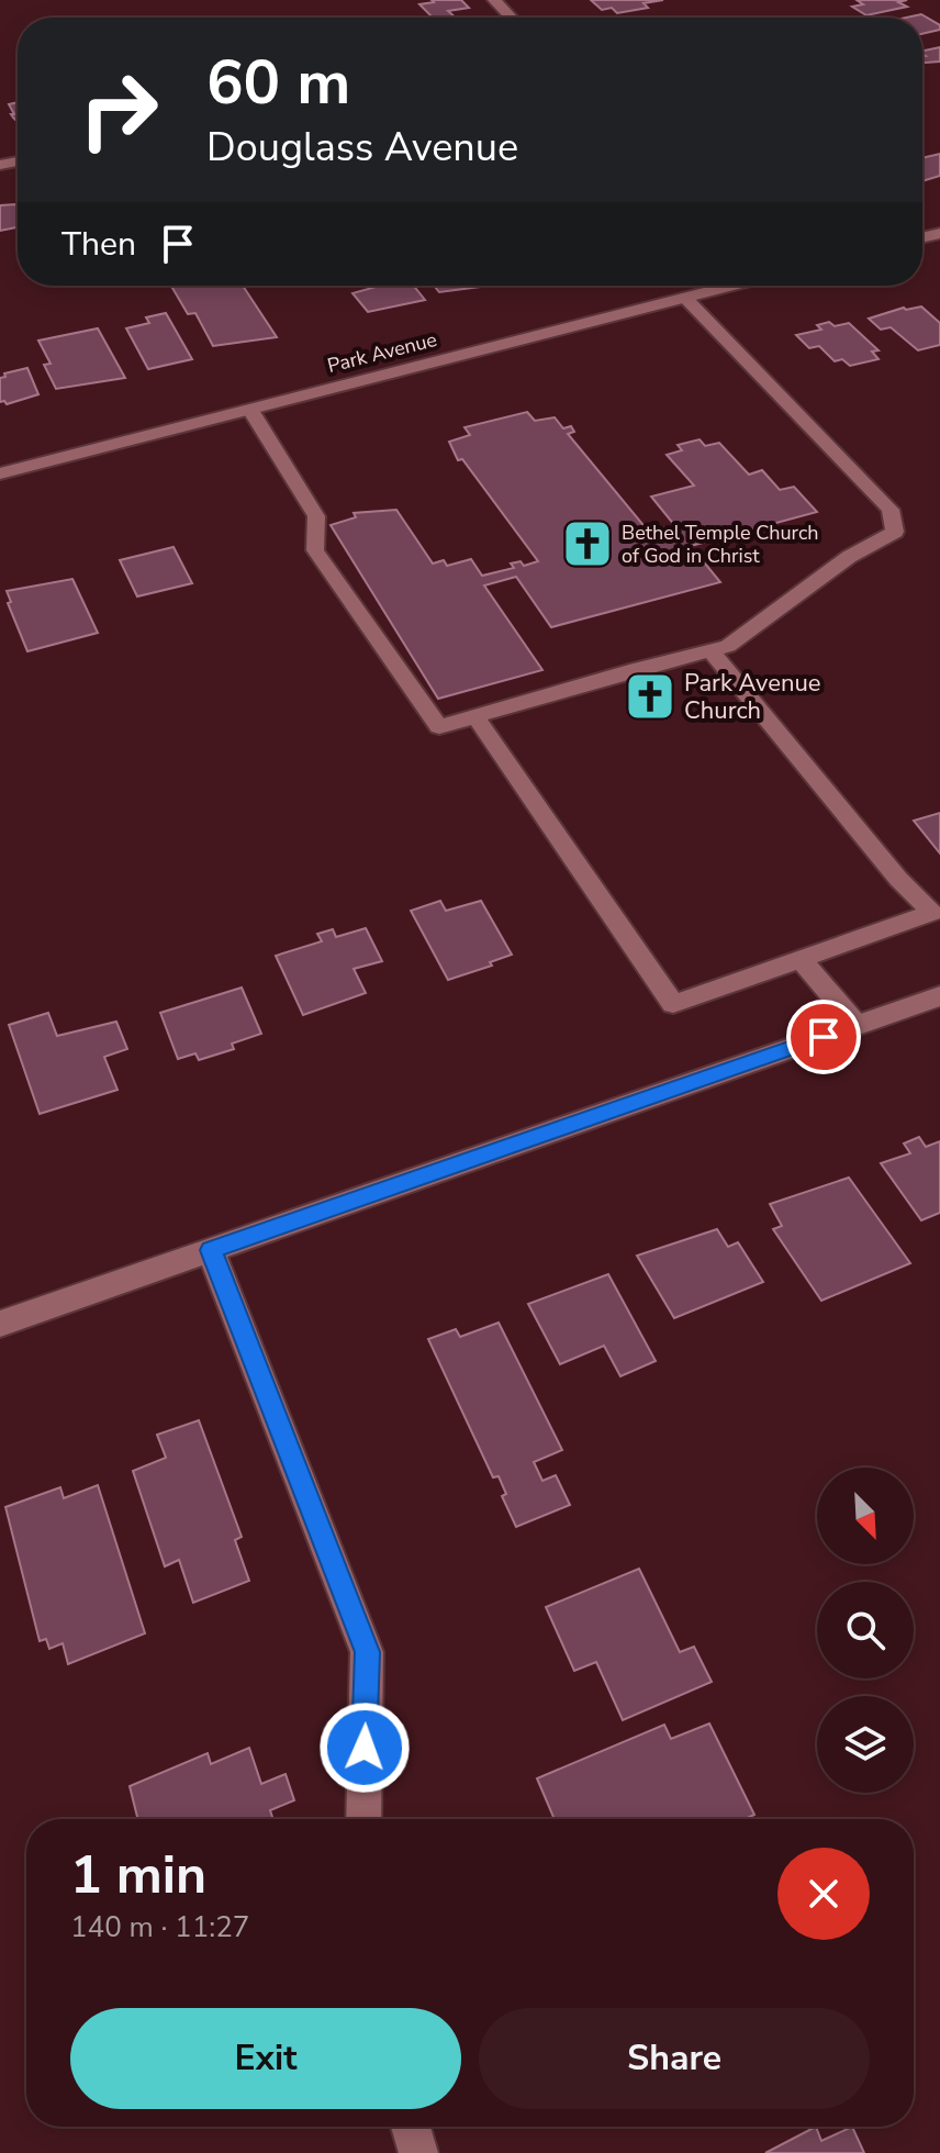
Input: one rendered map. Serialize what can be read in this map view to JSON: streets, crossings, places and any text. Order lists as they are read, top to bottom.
{
  "streets": {
    "street": ["Park Avenue"]
  },
  "places": {
    "church": ["Bethel Temple Church of God in Christ", "Park Avenue Church"]
  },
  "north": "bottom right",
  "page": {
    "turn": ["60 m", "Douglass Avenue"],
    "then": "Then",
    "heading": ["1 min", "140 m · 11:27"],
    "buttons": ["Exit", "Share"]
  }
}
